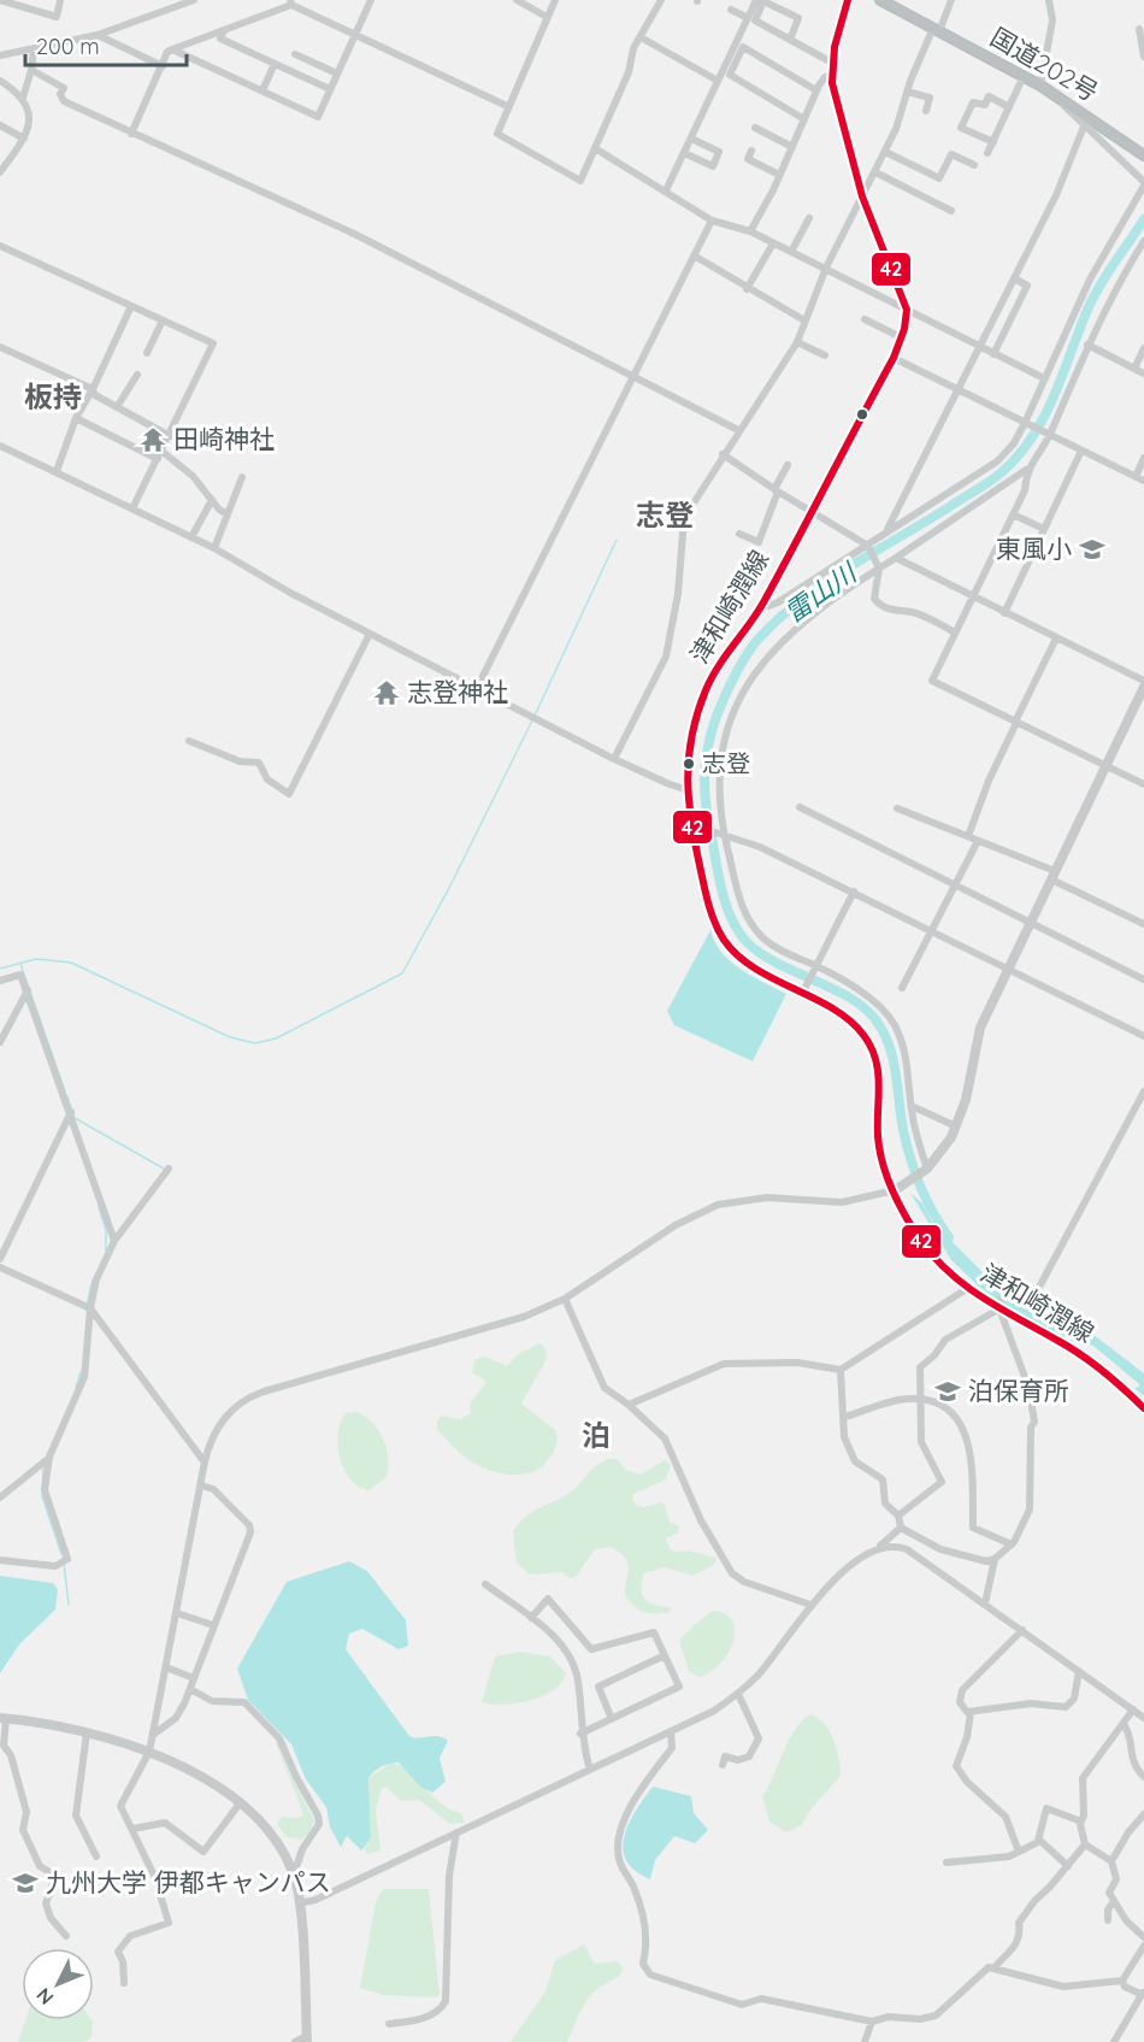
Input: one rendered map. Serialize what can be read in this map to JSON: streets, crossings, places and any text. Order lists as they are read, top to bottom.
{
  "streets": {
    "highway": ["国道202号"],
    "main road": ["津和崎潤線"]
  },
  "districts": ["板持", "志登", "泊"],
  "water": ["雷山川"],
  "places": {
    "temple": ["田崎神社", "志登神社"],
    "school or university": ["東風小", "泊保育所", "九州大学 伊都キャンパス"],
    "other": ["志登"]
  },
  "lines": ["transit line 42"],
  "scale_bar": "200 m",
  "north": "bottom left"
}
